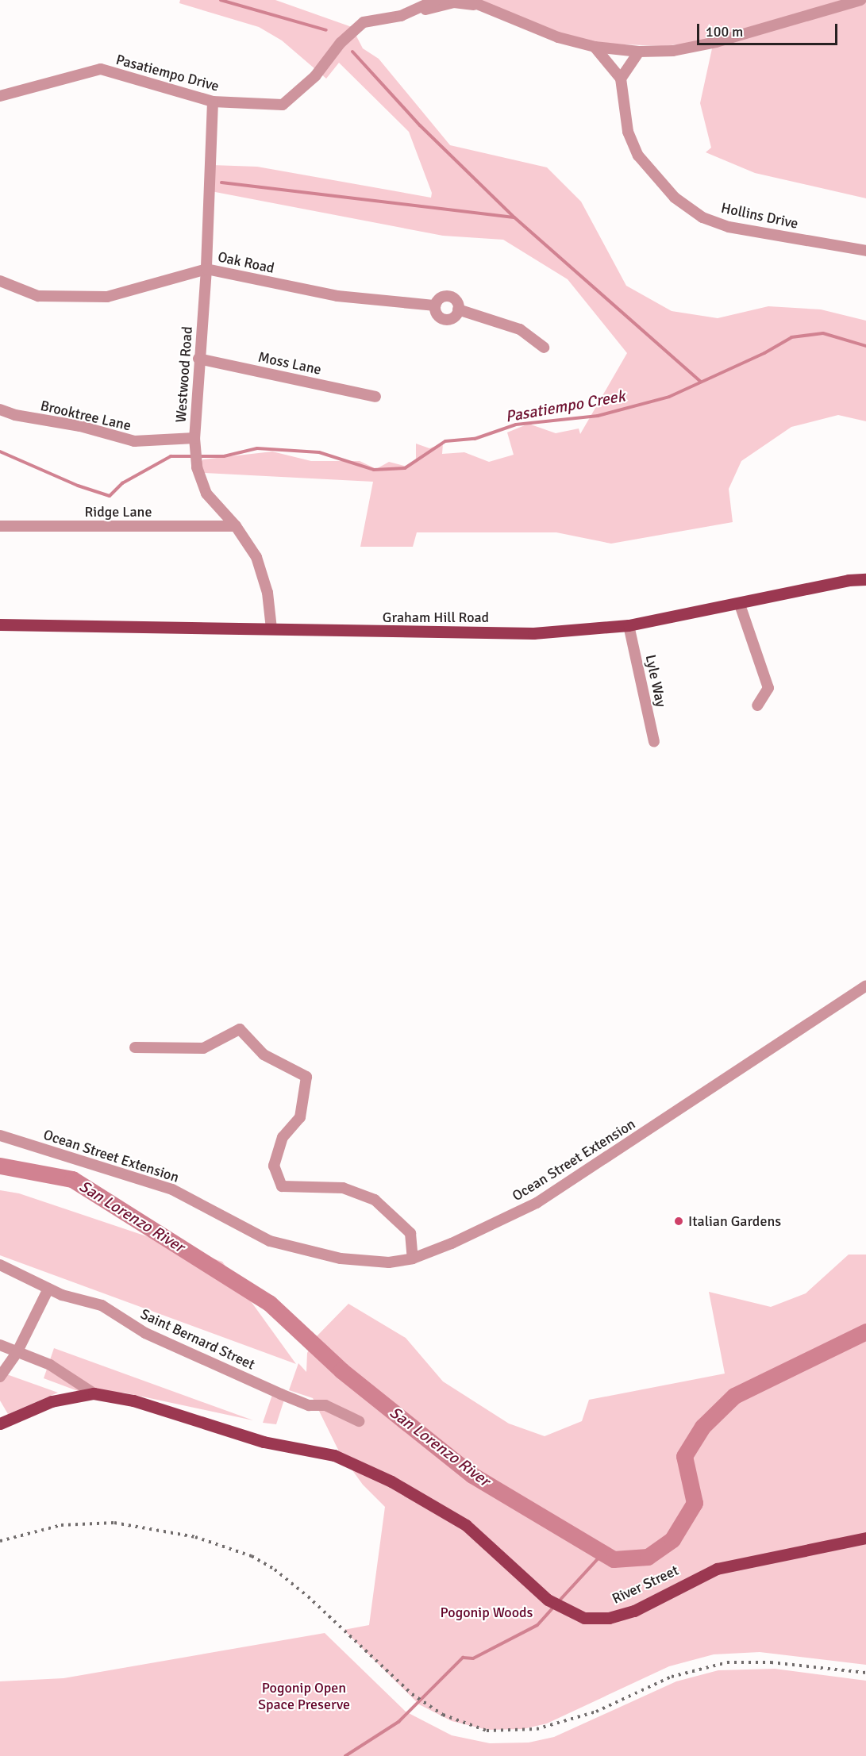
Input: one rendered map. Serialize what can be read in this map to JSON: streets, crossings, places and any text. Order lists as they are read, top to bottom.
{
  "streets": {
    "main road": ["Graham Hill Road", "River Street"],
    "street": [
      "Pasatiempo Drive",
      "Hollins Drive",
      "Oak Road",
      "Moss Lane",
      "Westwood Road",
      "Brooktree Lane",
      "Ridge Lane",
      "Lyle Way",
      "Ocean Street Extension",
      "Saint Bernard Street"
    ]
  },
  "crossings": [
    ["Pasatiempo Drive", "Westwood Road"],
    ["Oak Road", "Westwood Road"],
    ["Moss Lane", "Westwood Road"],
    ["Westwood Road", "Brooktree Lane"],
    ["Westwood Road", "Ridge Lane"],
    ["Westwood Road", "Graham Hill Road"],
    ["Graham Hill Road", "Lyle Way"]
  ],
  "water": ["Pasatiempo Creek", "San Lorenzo River"],
  "parks": ["Pogonip Woods", "Pogonip Open Space Preserve"],
  "places": ["Italian Gardens"],
  "scale_bar": "100 m"
}
